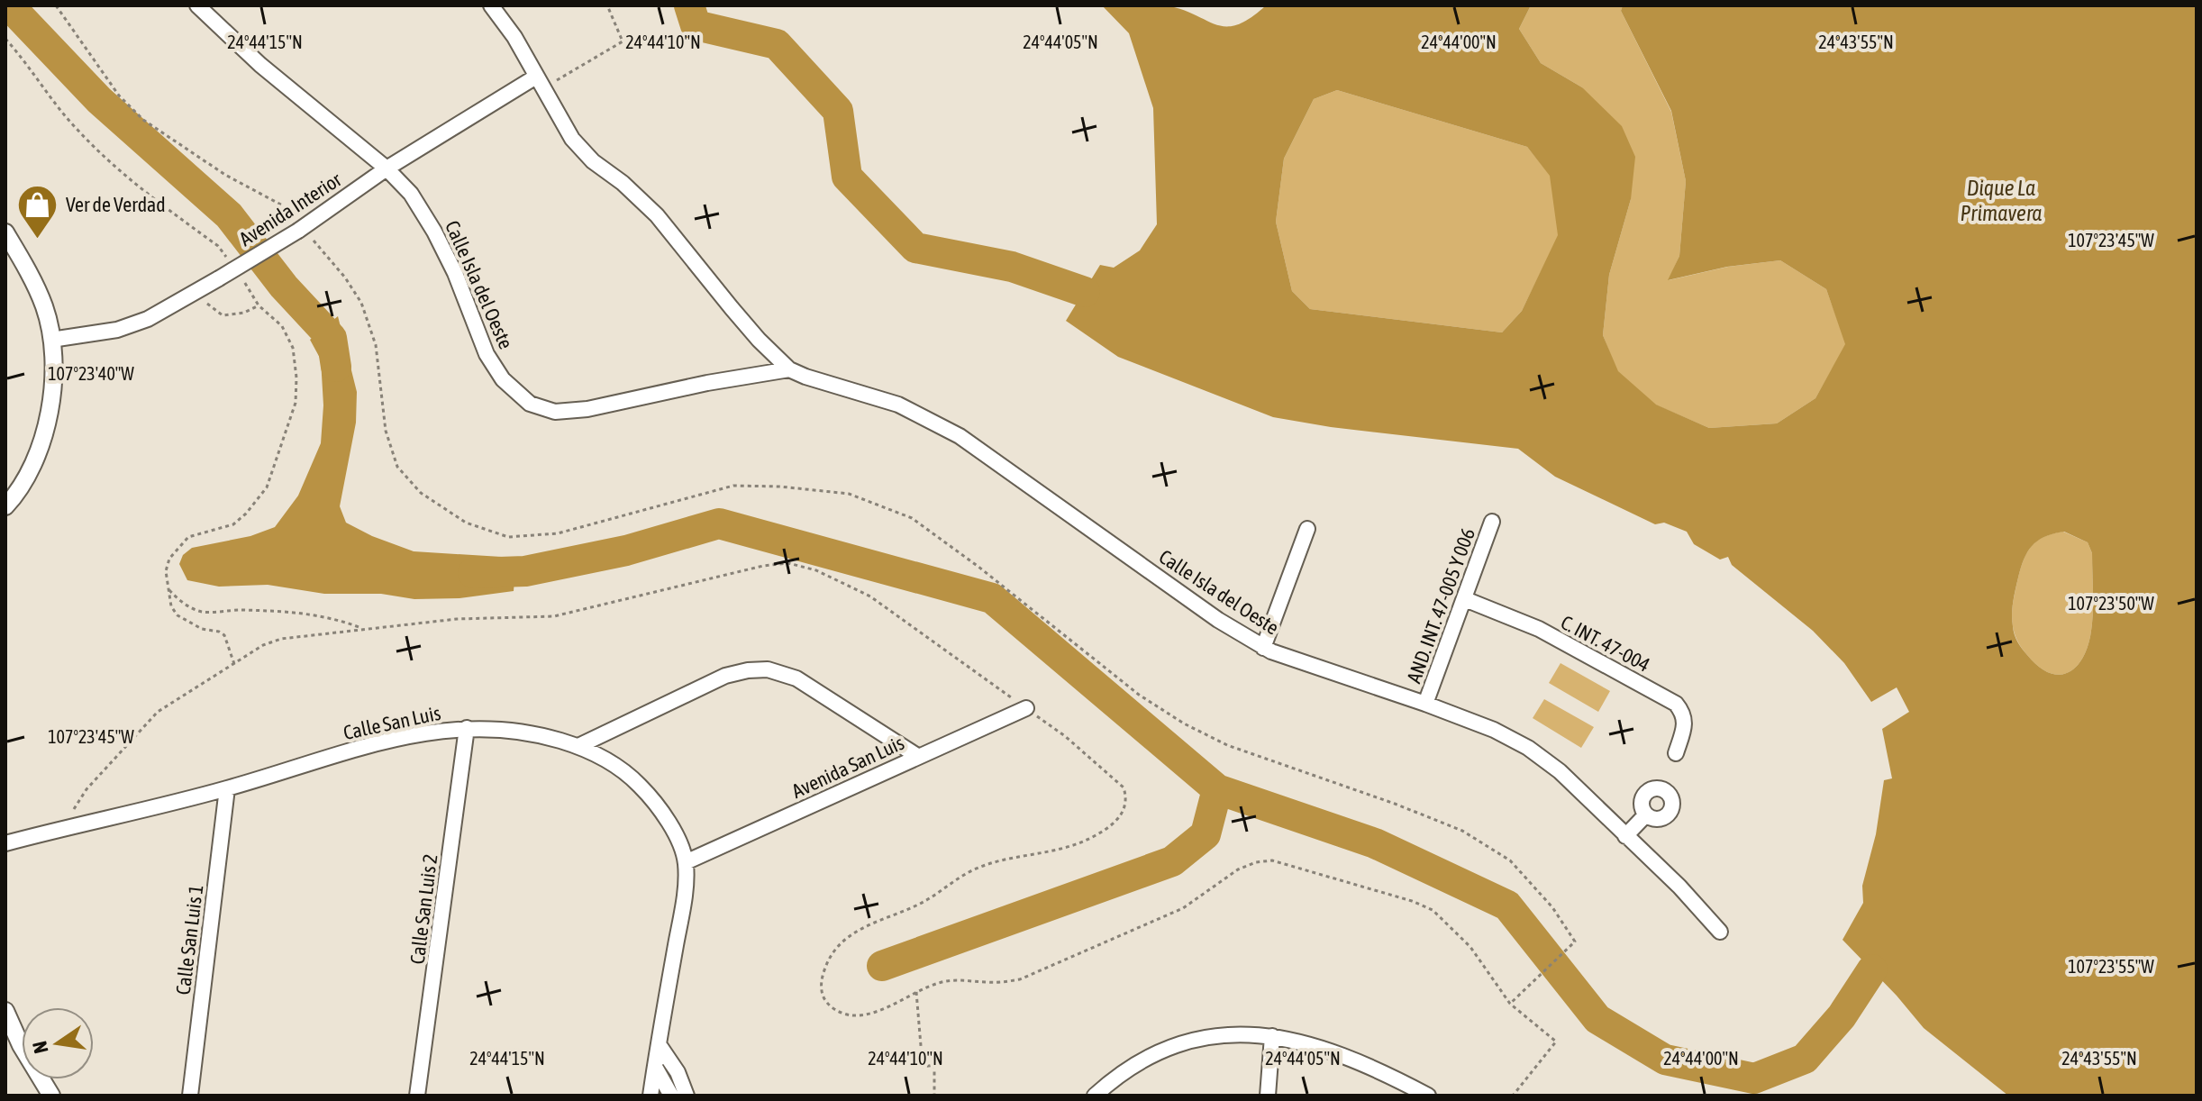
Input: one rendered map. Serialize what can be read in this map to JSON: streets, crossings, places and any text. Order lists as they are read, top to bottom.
{
  "streets": {
    "street": [
      "Avenida Interior",
      "Calle Isla del Oeste",
      "AND. INT. 47-005 Y 006",
      "C. INT. 47-004",
      "Calle San Luis",
      "Avenida San Luis",
      "Calle San Luis 2",
      "Calle San Luis 1"
    ]
  },
  "crossings": [
    ["Avenida Interior", "Calle Isla del Oeste"],
    ["Calle Isla del Oeste", "AND. INT. 47-005 Y 006"],
    ["AND. INT. 47-005 Y 006", "C. INT. 47-004"],
    ["Calle San Luis", "Avenida San Luis"],
    ["Calle San Luis", "Calle San Luis 2"],
    ["Calle San Luis", "Calle San Luis 1"]
  ],
  "water": ["Dique La Primavera"],
  "places": {
    "shop": ["Ver de Verdad"]
  },
  "north": "left",
  "coordinates": [
    "24°44'15\"N",
    "24°44'10\"N",
    "24°44'05\"N",
    "24°44'00\"N",
    "24°43'55\"N",
    "107°23'45\"W",
    "107°23'40\"W",
    "107°23'50\"W",
    "107°23'55\"W"
  ]
}
